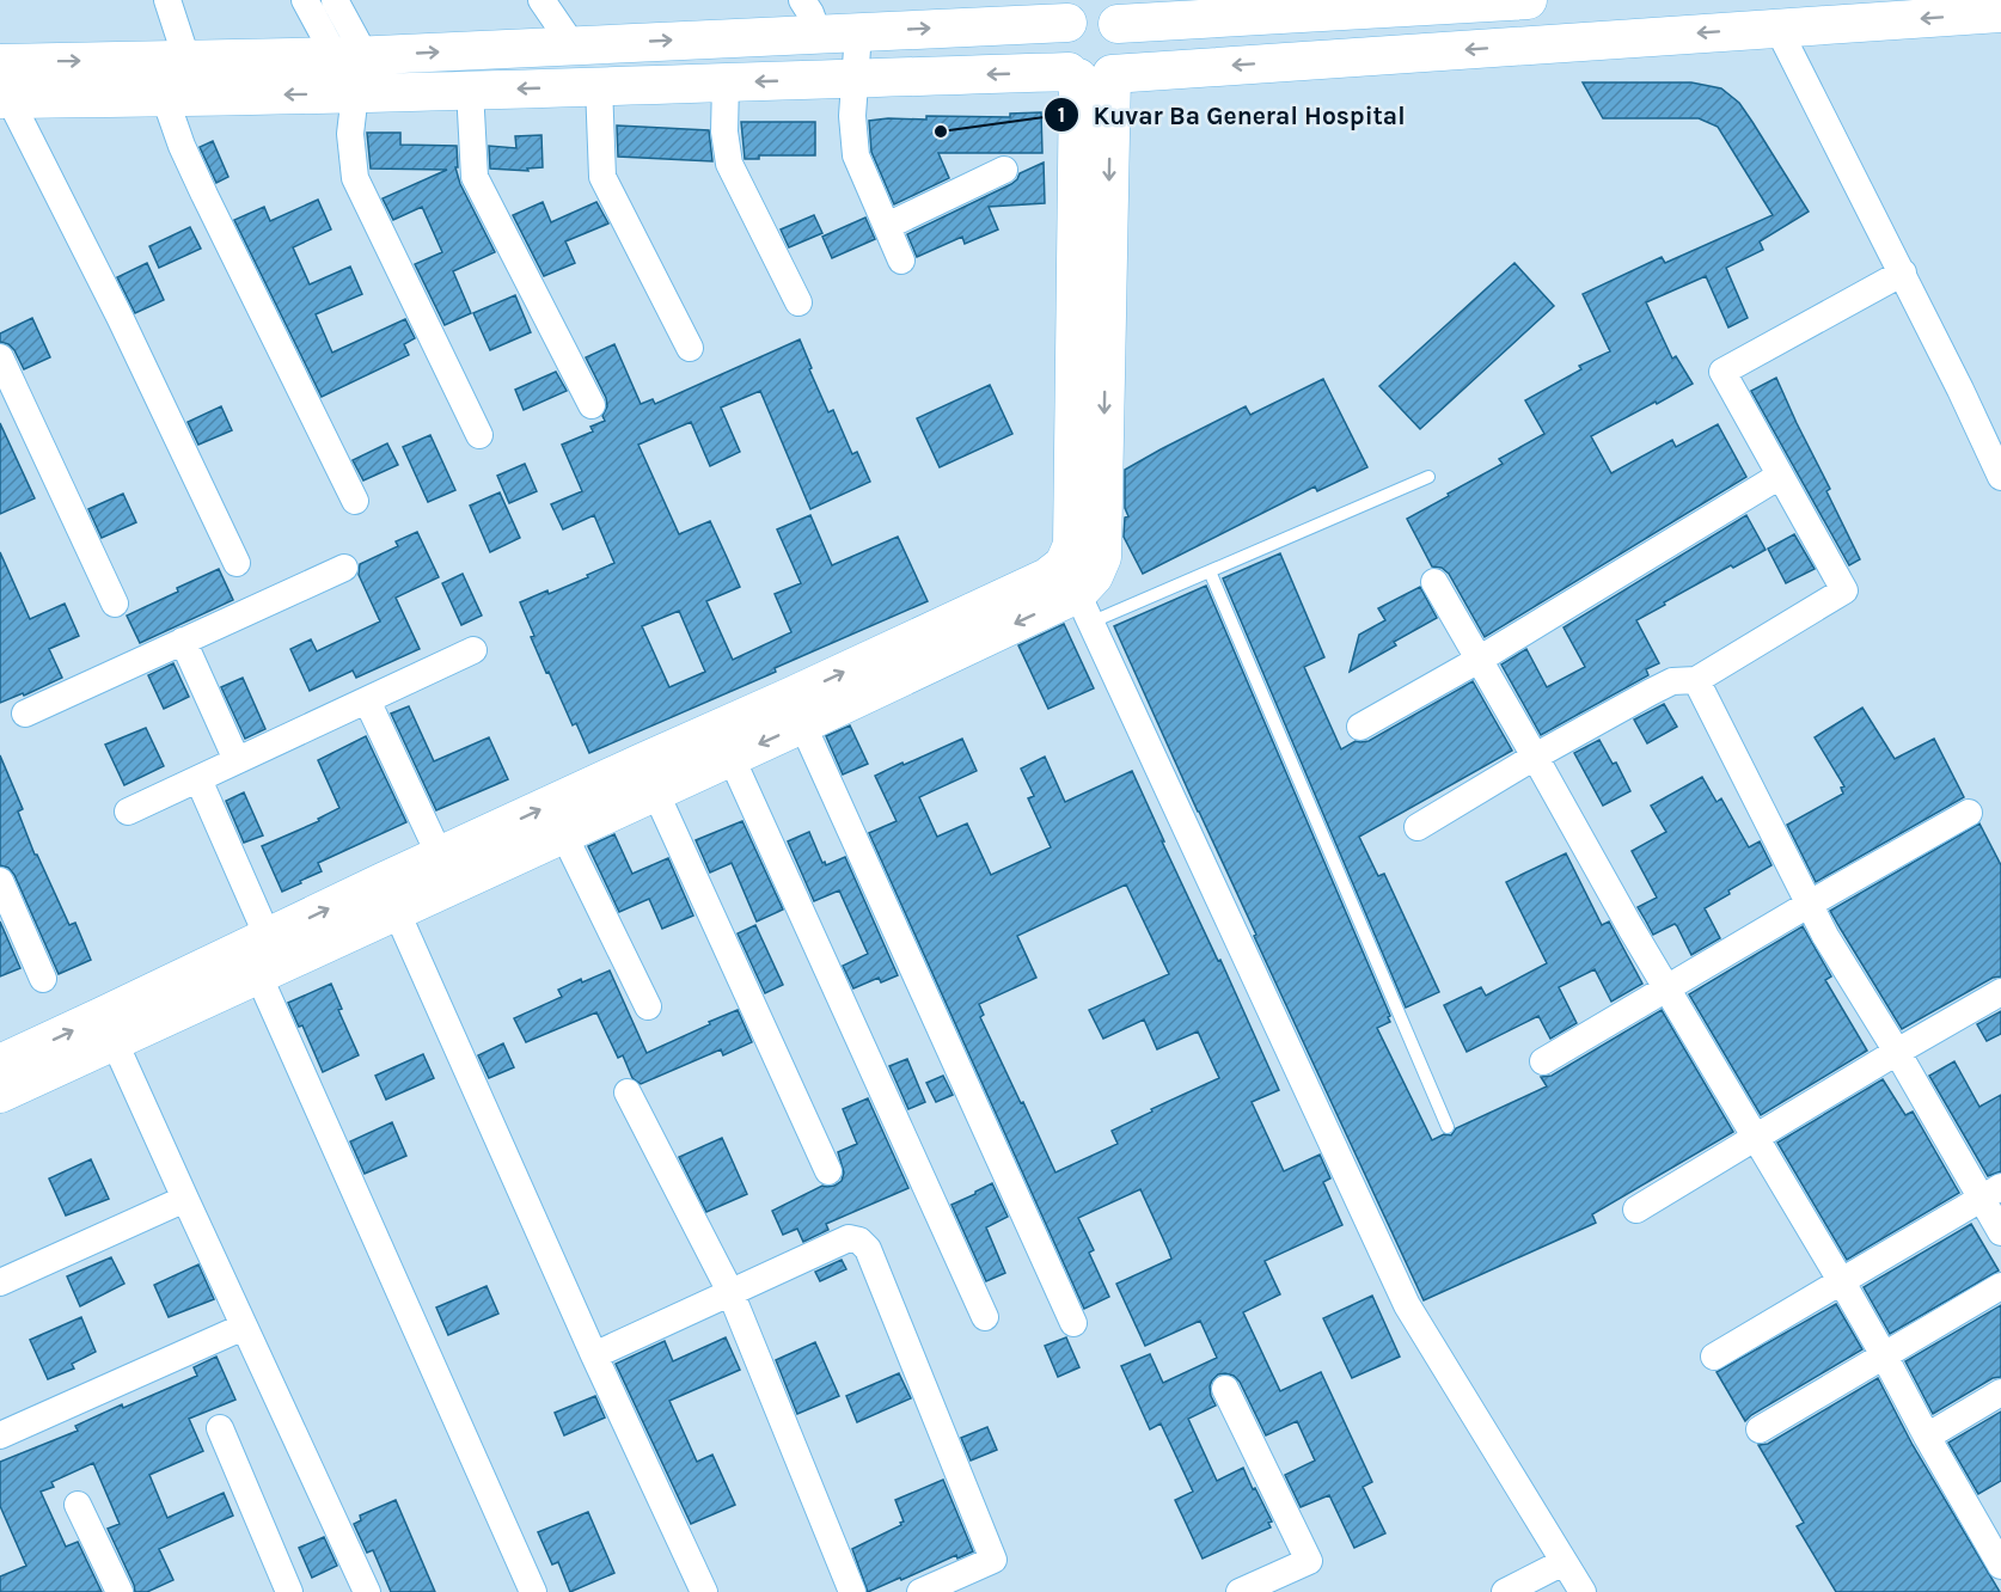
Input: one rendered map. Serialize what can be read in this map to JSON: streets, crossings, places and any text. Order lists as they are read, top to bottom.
{
  "places": ["Kuvar Ba General Hospital"]
}
